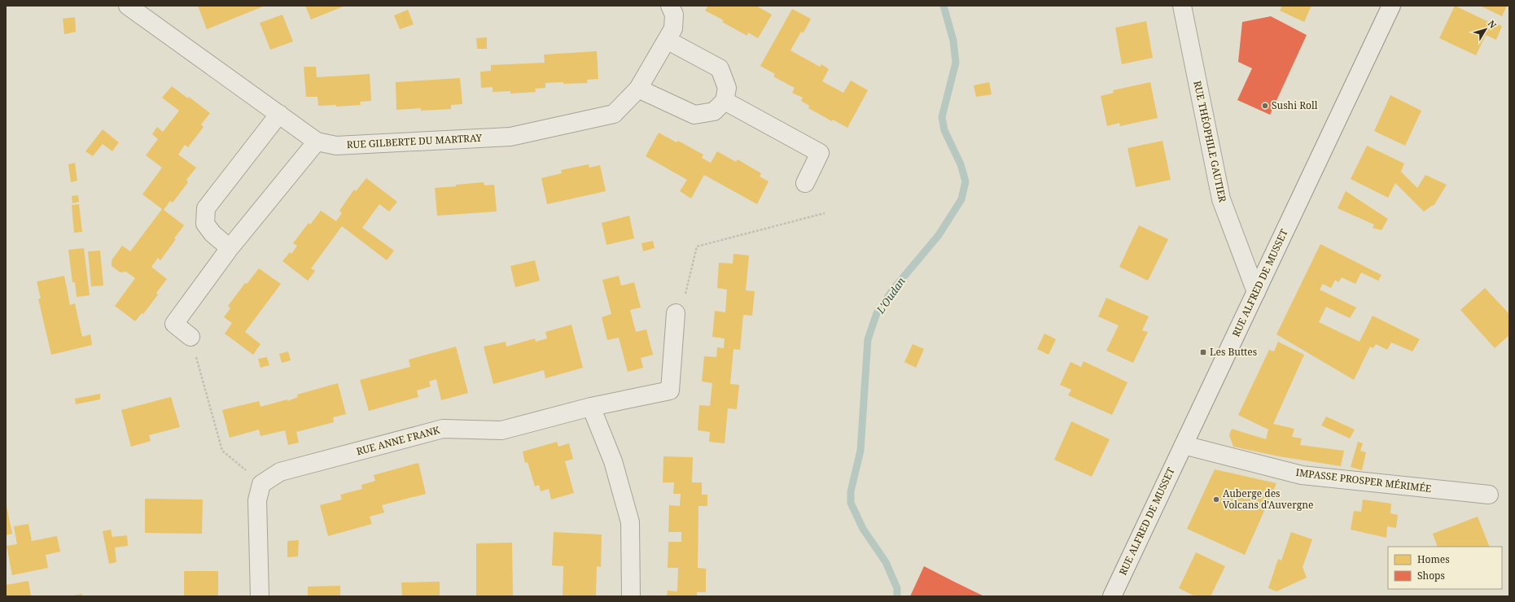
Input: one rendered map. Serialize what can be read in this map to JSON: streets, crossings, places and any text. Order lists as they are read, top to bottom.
{
  "streets": {
    "street": [
      "RUE GILBERTE DU MARTRAY",
      "RUE THÉOPHILE GAUTIER",
      "RUE ALFRED DE MUSSET",
      "RUE ANNE FRANK",
      "IMPASSE PROSPER MÉRIMÉE"
    ]
  },
  "crossings": [
    ["RUE THÉOPHILE GAUTIER", "RUE ALFRED DE MUSSET"],
    ["RUE ALFRED DE MUSSET", "IMPASSE PROSPER MÉRIMÉE"]
  ],
  "water": ["L'Oudan"],
  "places": {
    "other": ["Sushi Roll", "Auberge des Volcans d'Auvergne"],
    "transit": ["Les Buttes"]
  },
  "legend": ["Homes", "Shops"],
  "north": "top right"
}
